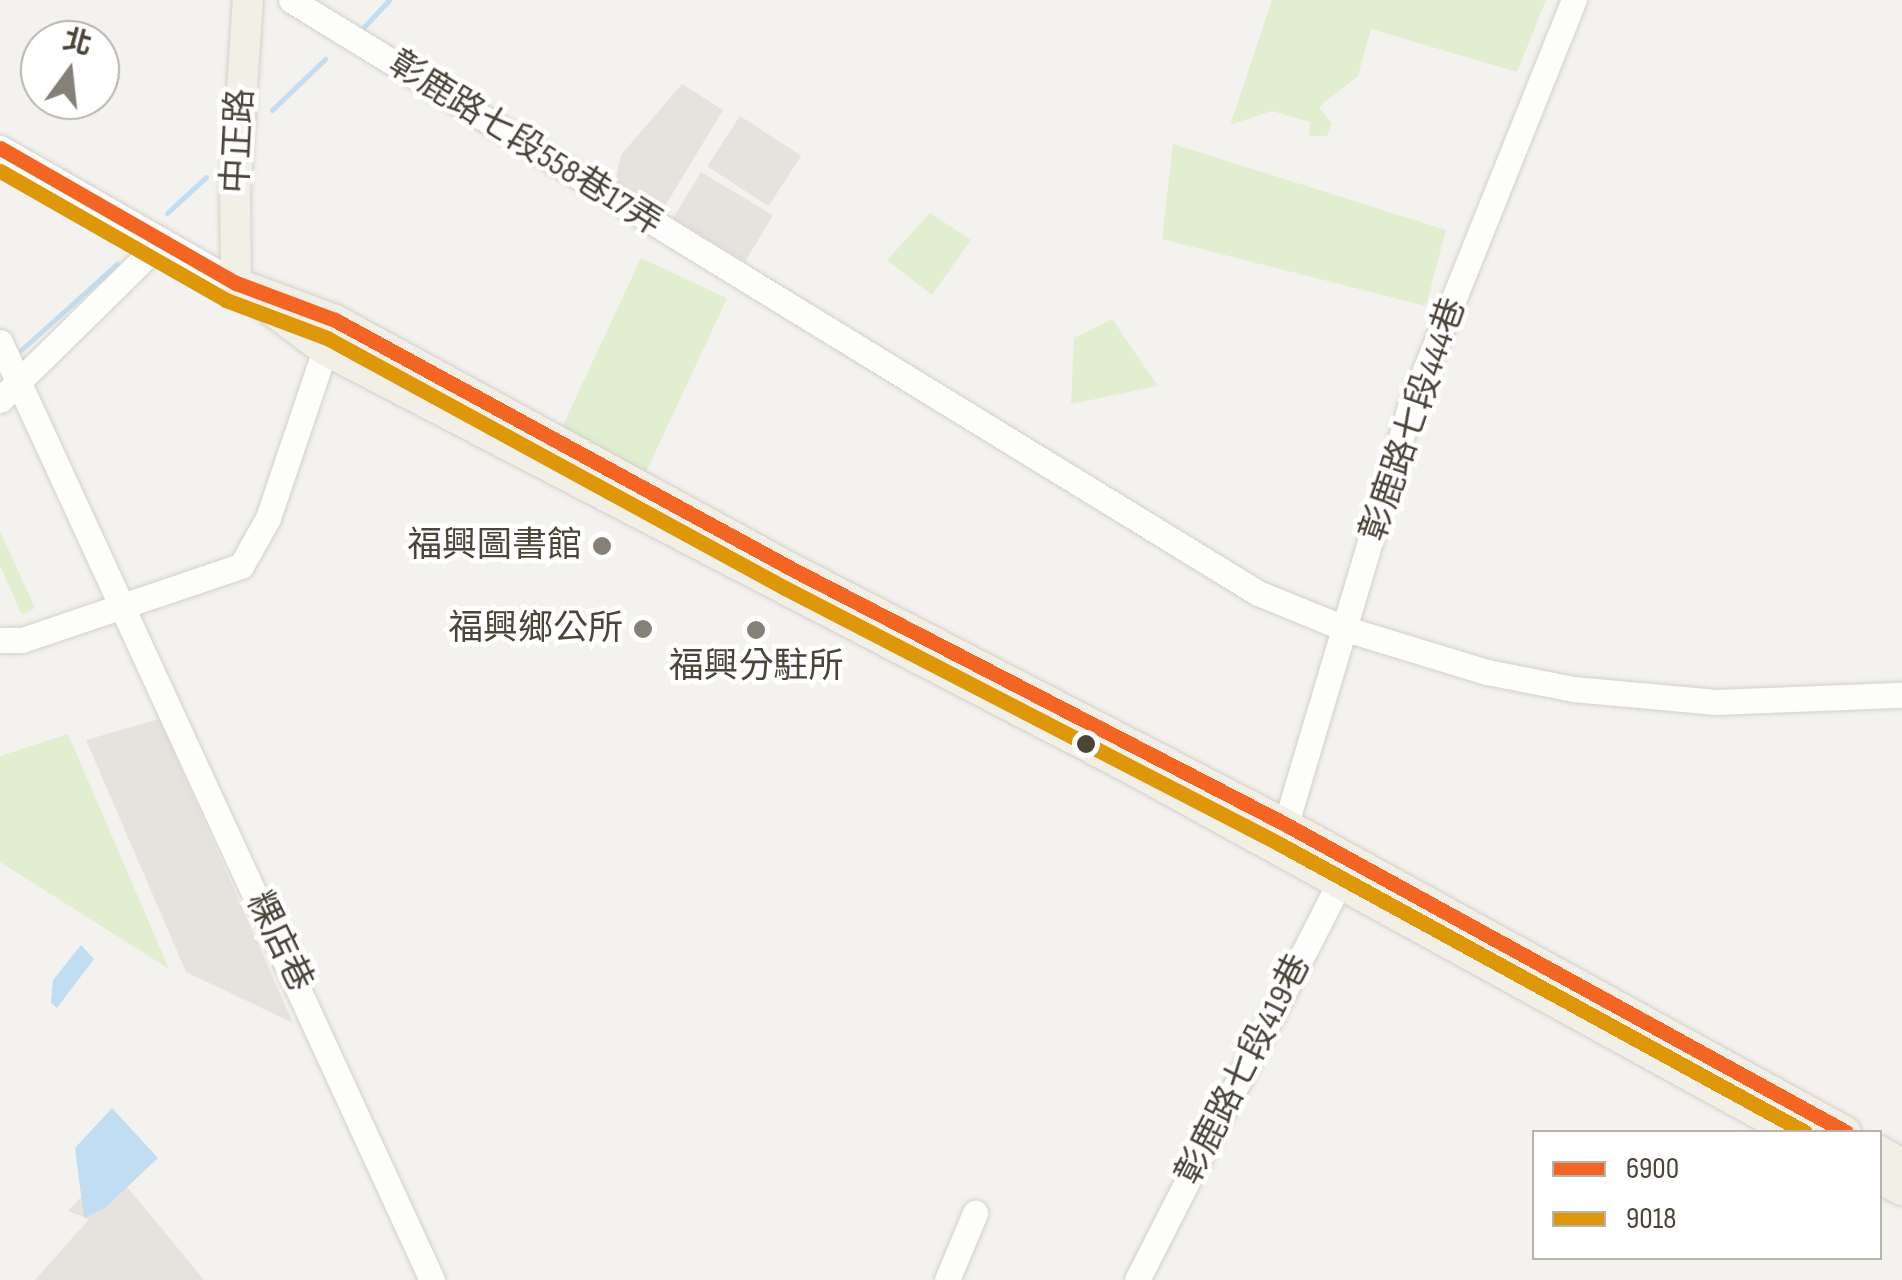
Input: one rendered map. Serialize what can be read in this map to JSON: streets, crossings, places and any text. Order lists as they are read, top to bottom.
{
  "streets": {
    "main road": ["中正路"],
    "street": [
      "彰鹿路七段558巷17弄",
      "彰鹿路七段444巷",
      "粿店巷",
      "彰鹿路七段419巷"
    ]
  },
  "crossings": [
    ["彰鹿路七段558巷17弄", "彰鹿路七段444巷"]
  ],
  "places": ["福興圖書館", "福興鄉公所", "福興分駐所"],
  "lines": ["transit line 6900", "transit line 9018"],
  "legend": ["6900", "9018"],
  "north": "top"
}
